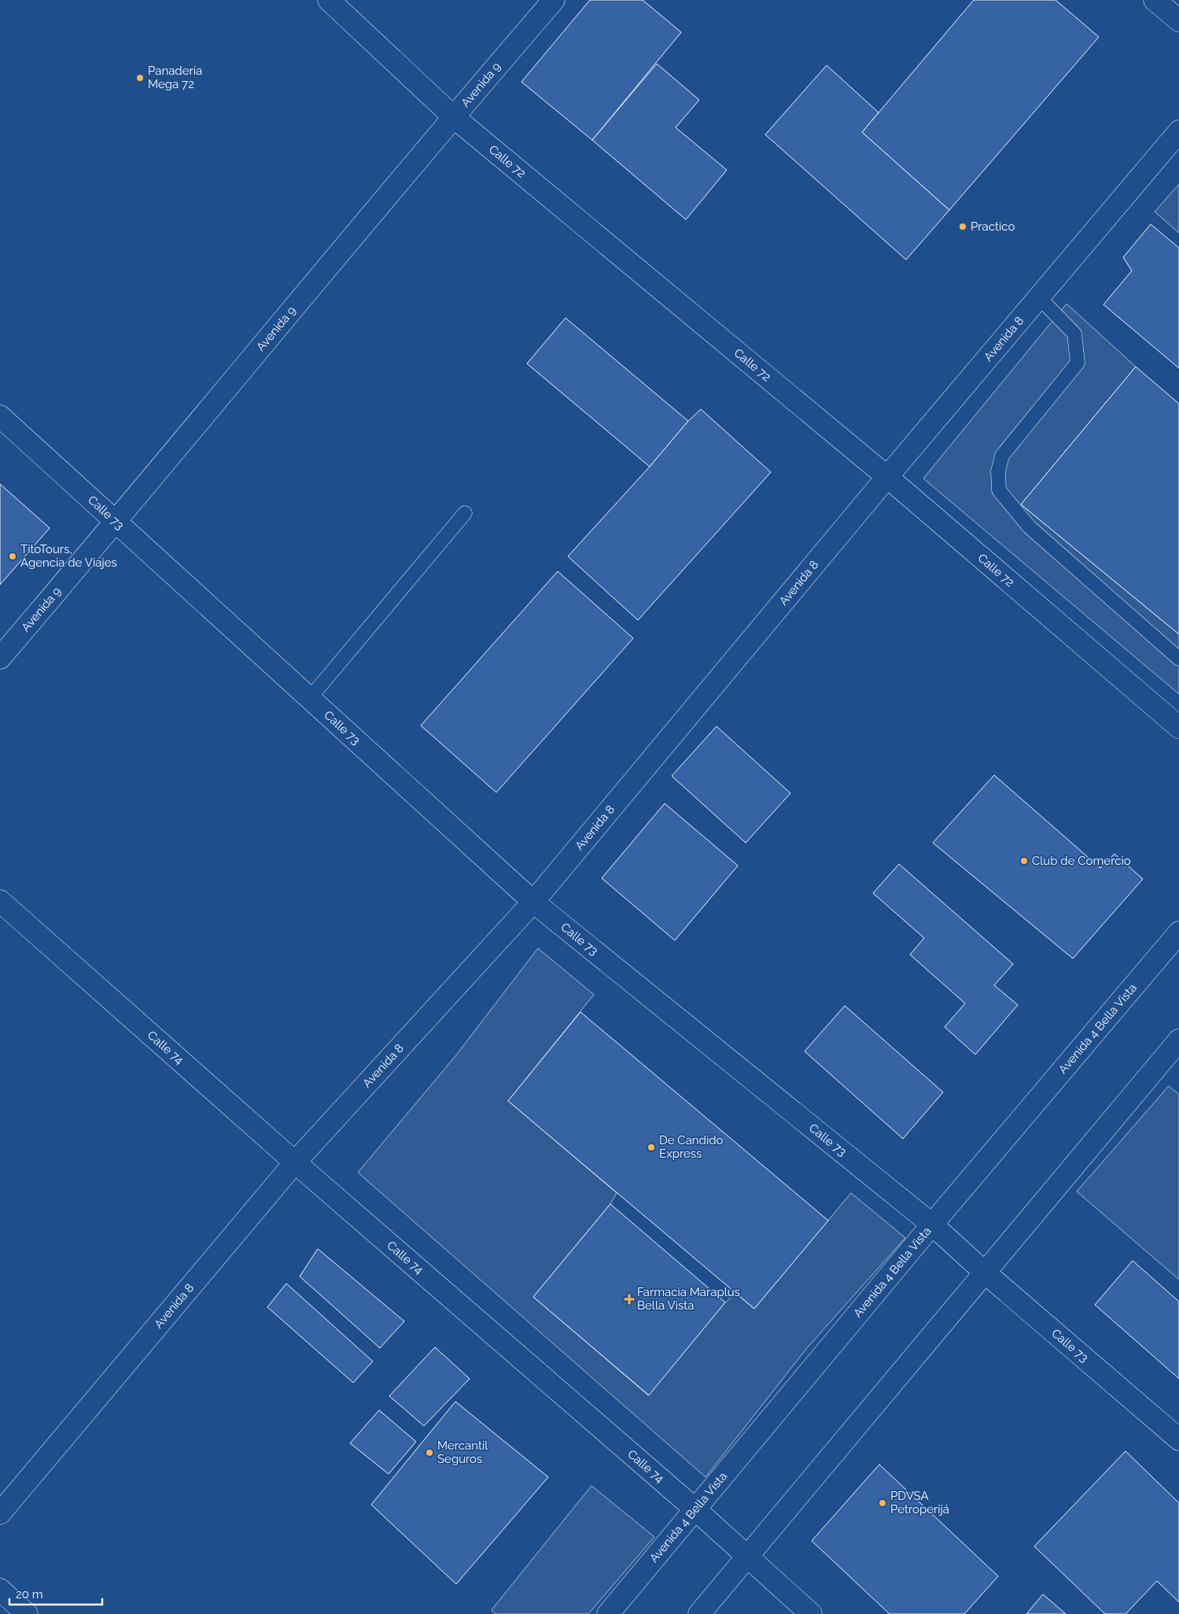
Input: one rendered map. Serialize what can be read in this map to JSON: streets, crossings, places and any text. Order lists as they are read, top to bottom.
{
  "streets": {
    "street": [
      "Avenida 9",
      "Calle 72",
      "Avenida 8",
      "Calle 73",
      "Avenida 4 Bella Vista",
      "Calle 74"
    ]
  },
  "crossings": [
    ["Avenida 9", "Calle 72"],
    ["Avenida 9", "Calle 73"],
    ["Calle 72", "Avenida 8"],
    ["Avenida 8", "Calle 73"],
    ["Avenida 8", "Calle 74"],
    ["Calle 73", "Avenida 4 Bella Vista"],
    ["Avenida 4 Bella Vista", "Calle 74"]
  ],
  "places": {
    "other": [
      "Panadería Mega 72",
      "Practico",
      "TitoTours, Agencia de Viajes",
      "Club de Comercio",
      "De Candido Express",
      "Mercantil Seguros",
      "PDVSA Petroperijá"
    ],
    "health": ["Farmacia Maraplus Bella Vista"]
  },
  "scale_bar": "20 m"
}
